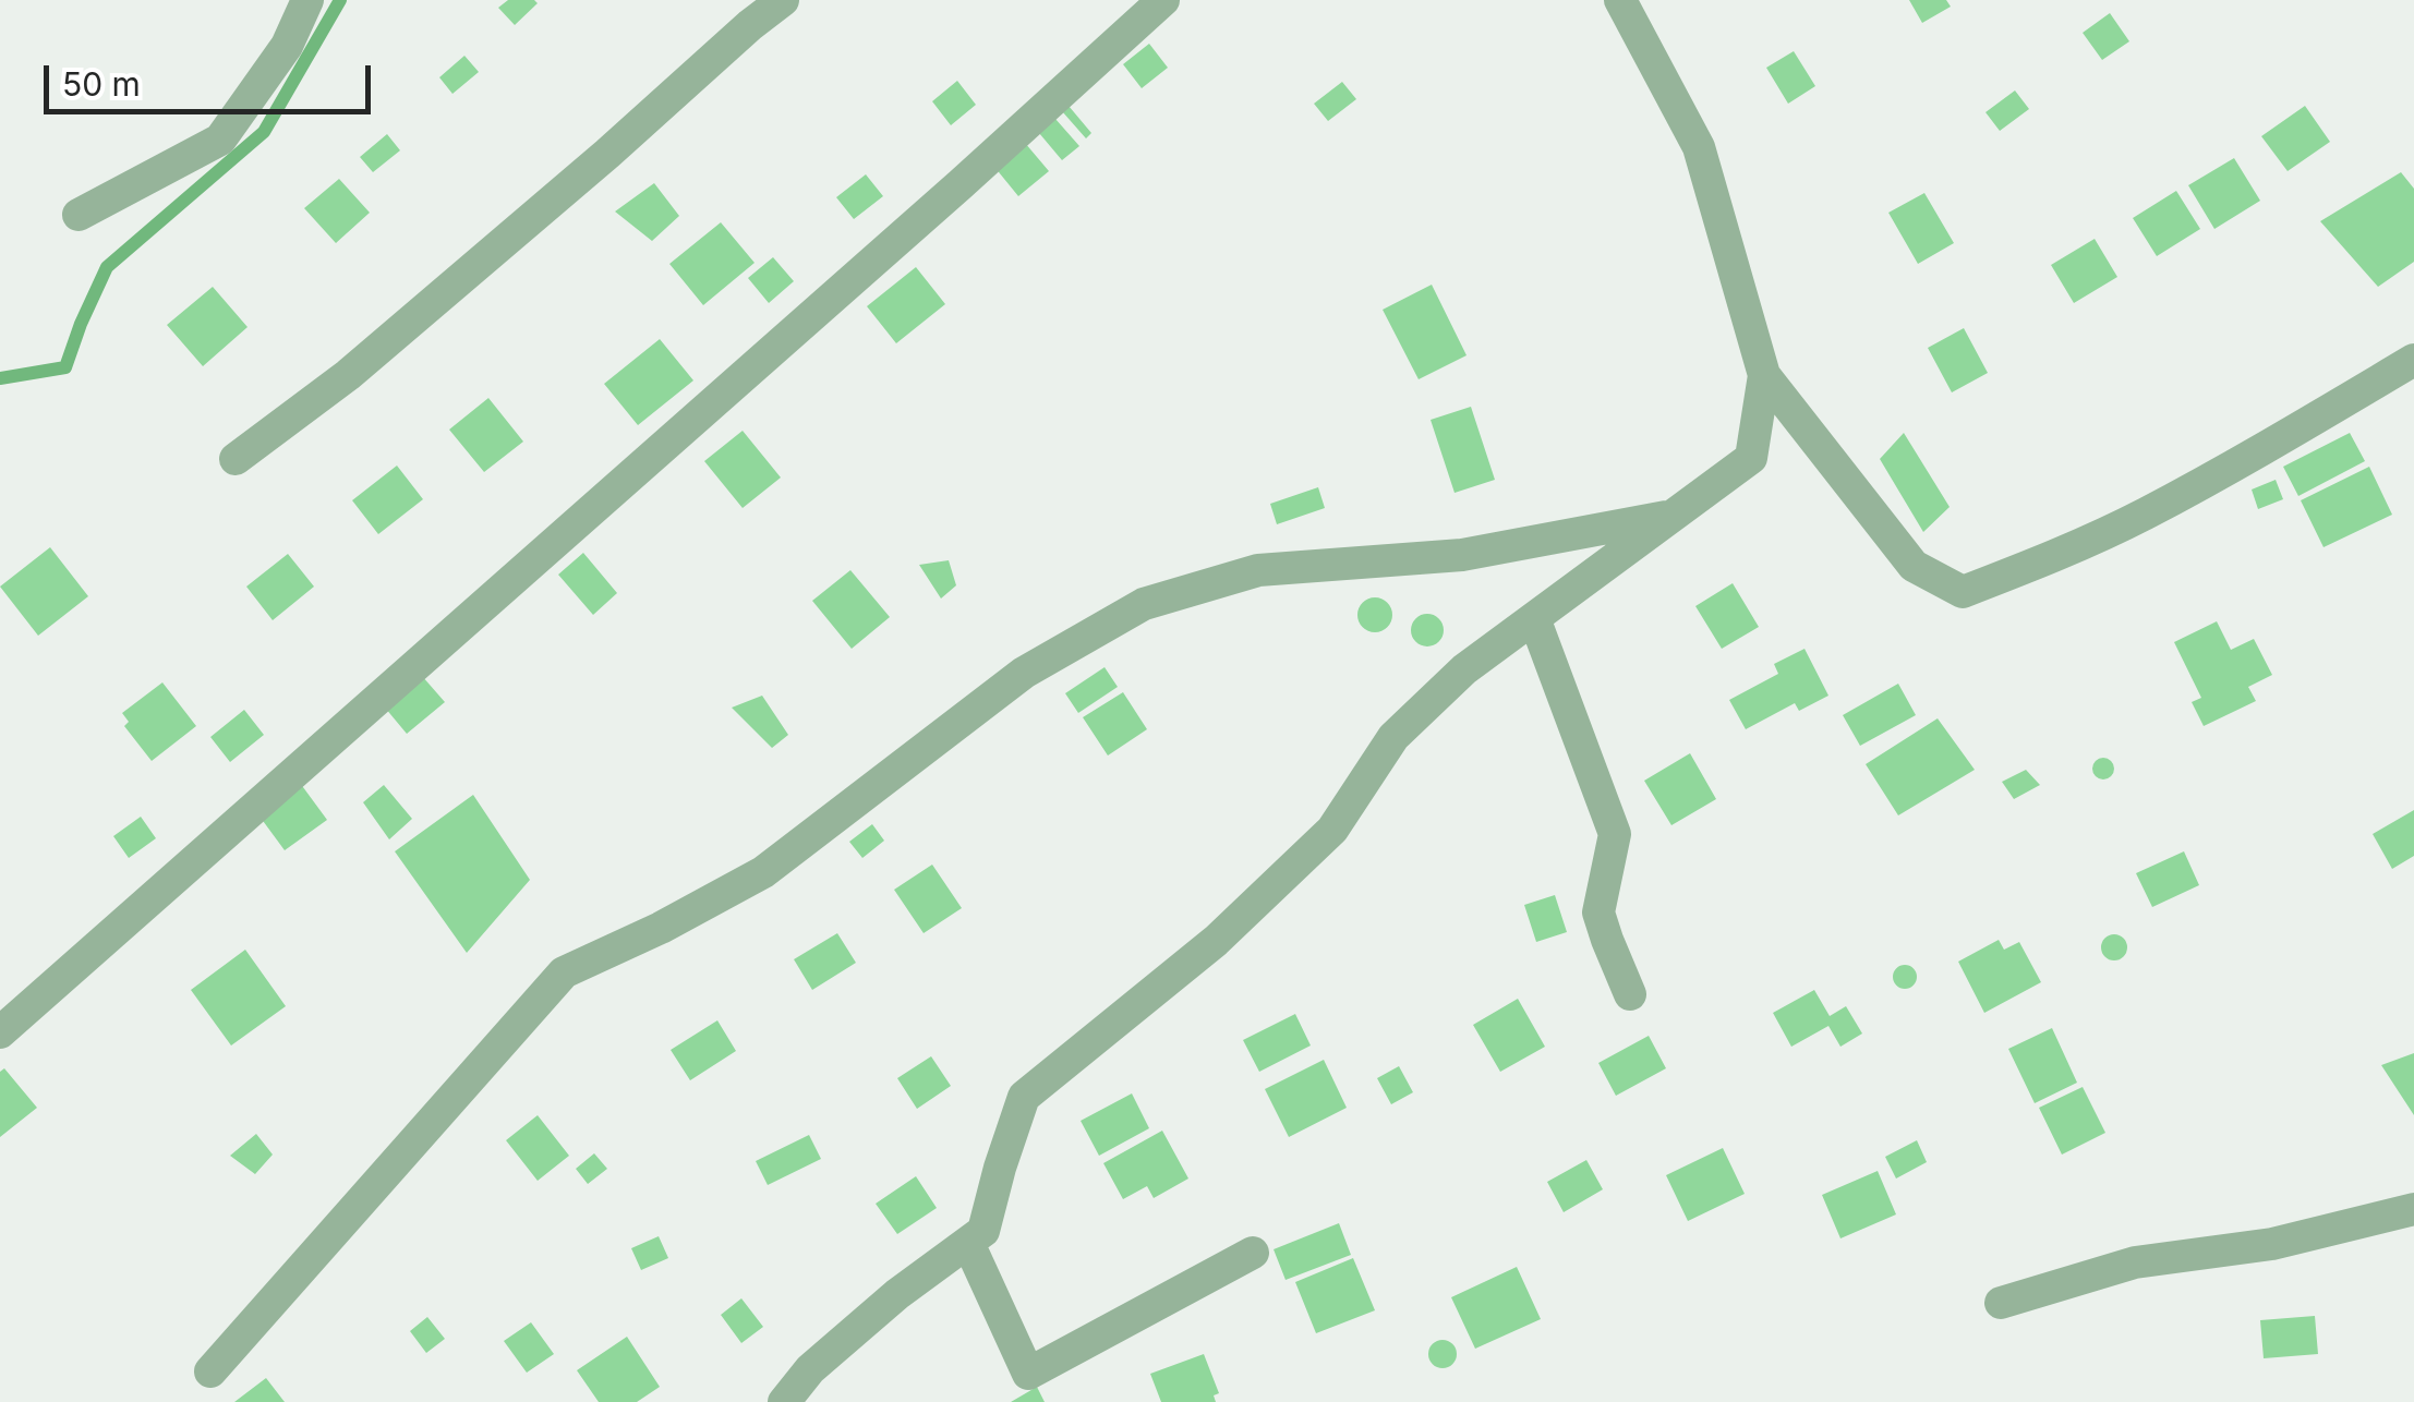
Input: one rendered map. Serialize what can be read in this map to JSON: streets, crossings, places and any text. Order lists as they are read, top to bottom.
{
  "scale_bar": "50 m"
}
